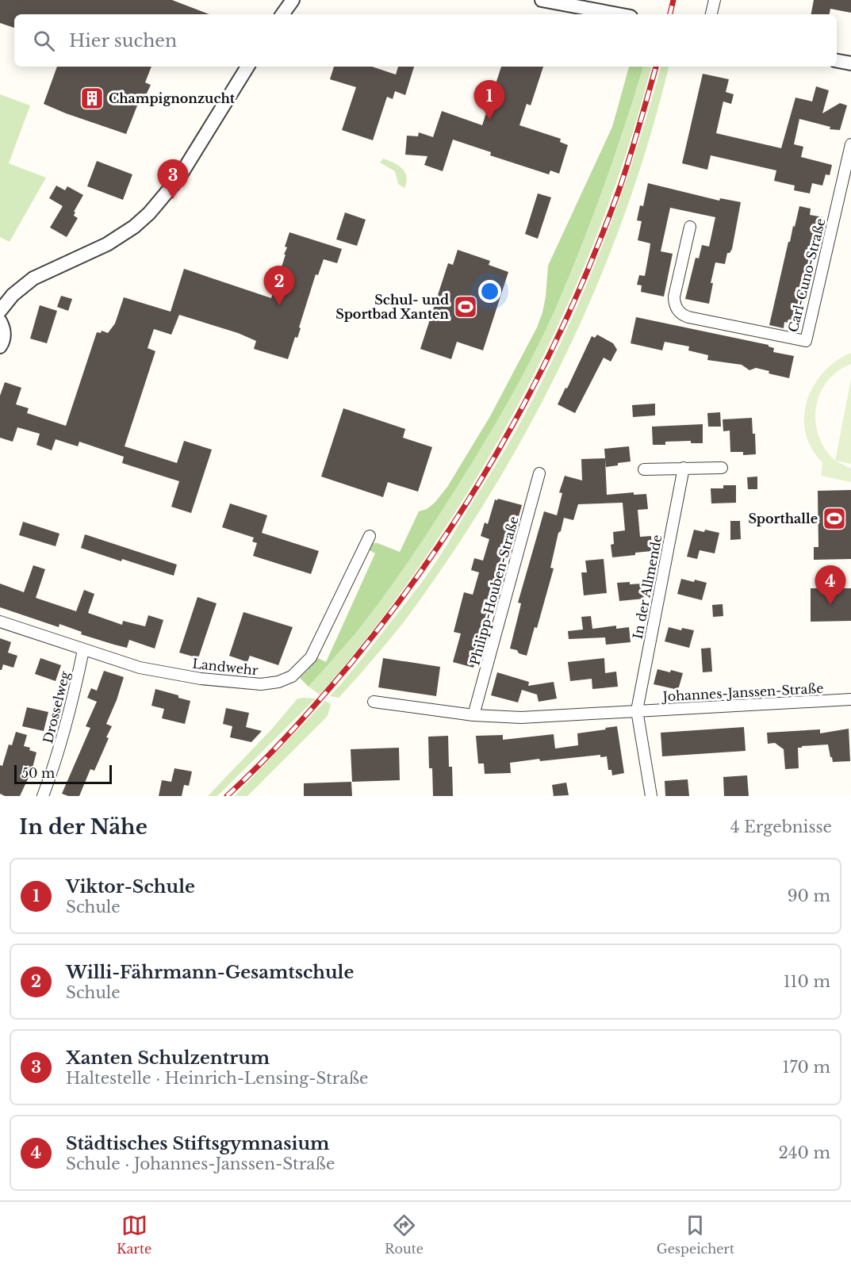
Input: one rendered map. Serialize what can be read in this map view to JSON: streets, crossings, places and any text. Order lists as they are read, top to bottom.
{
  "streets": {
    "street": [
      "Carl-Cuno-Straße",
      "In der Allmende",
      "Philipp-Houben-Straße",
      "Landwehr",
      "Johannes-Janssen-Straße",
      "Drosselweg"
    ]
  },
  "crossings": [
    ["In der Allmende", "Johannes-Janssen-Straße"],
    ["Philipp-Houben-Straße", "Johannes-Janssen-Straße"],
    ["Landwehr", "Drosselweg"]
  ],
  "places": {
    "building": ["Champignonzucht"],
    "sports": ["Schul- und Sportbad Xanten", "Sporthalle"]
  },
  "scale_bar": "50 m",
  "page": {
    "search": "Hier suchen",
    "pins": [
      "1",
      "3",
      "2",
      "4"
    ],
    "scale": "50 m",
    "heading": ["In der Nähe", "4 Ergebnisse"],
    "list": [
      {
        "mark": "1",
        "name": "Viktor-Schule",
        "note": "Schule",
        "value": "90 m"
      },
      {
        "mark": "2",
        "name": "Willi-Fährmann-Gesamtschule",
        "note": "Schule",
        "value": "110 m"
      },
      {
        "mark": "3",
        "name": "Xanten Schulzentrum",
        "note": "Haltestelle · Heinrich-Lensing-Straße",
        "value": "170 m"
      },
      {
        "mark": "4",
        "name": "Städtisches Stiftsgymnasium",
        "note": "Schule · Johannes-Janssen-Straße",
        "value": "240 m"
      }
    ],
    "nav": ["Karte", "Route", "Gespeichert"]
  }
}
